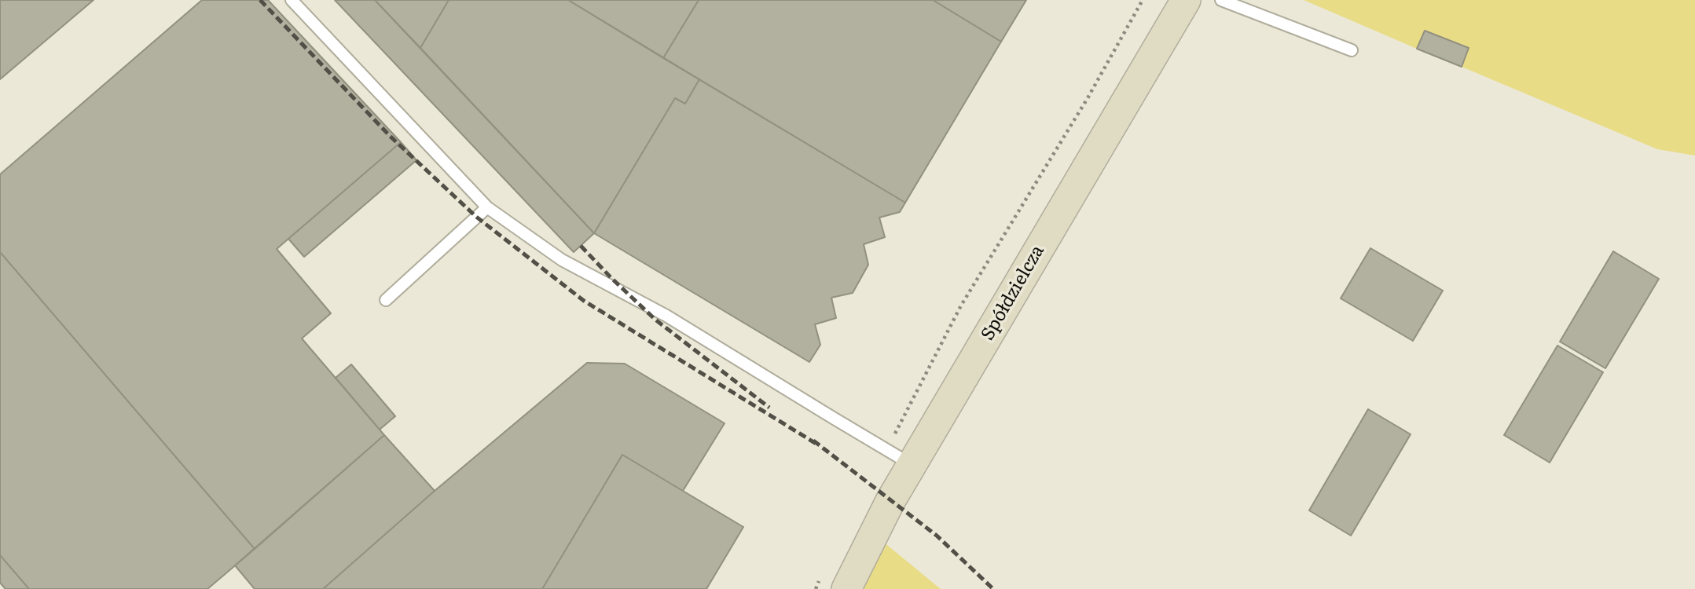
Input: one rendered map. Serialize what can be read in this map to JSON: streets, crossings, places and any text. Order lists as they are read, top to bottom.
{
  "streets": {
    "street": ["Spółdzielcza"]
  }
}
